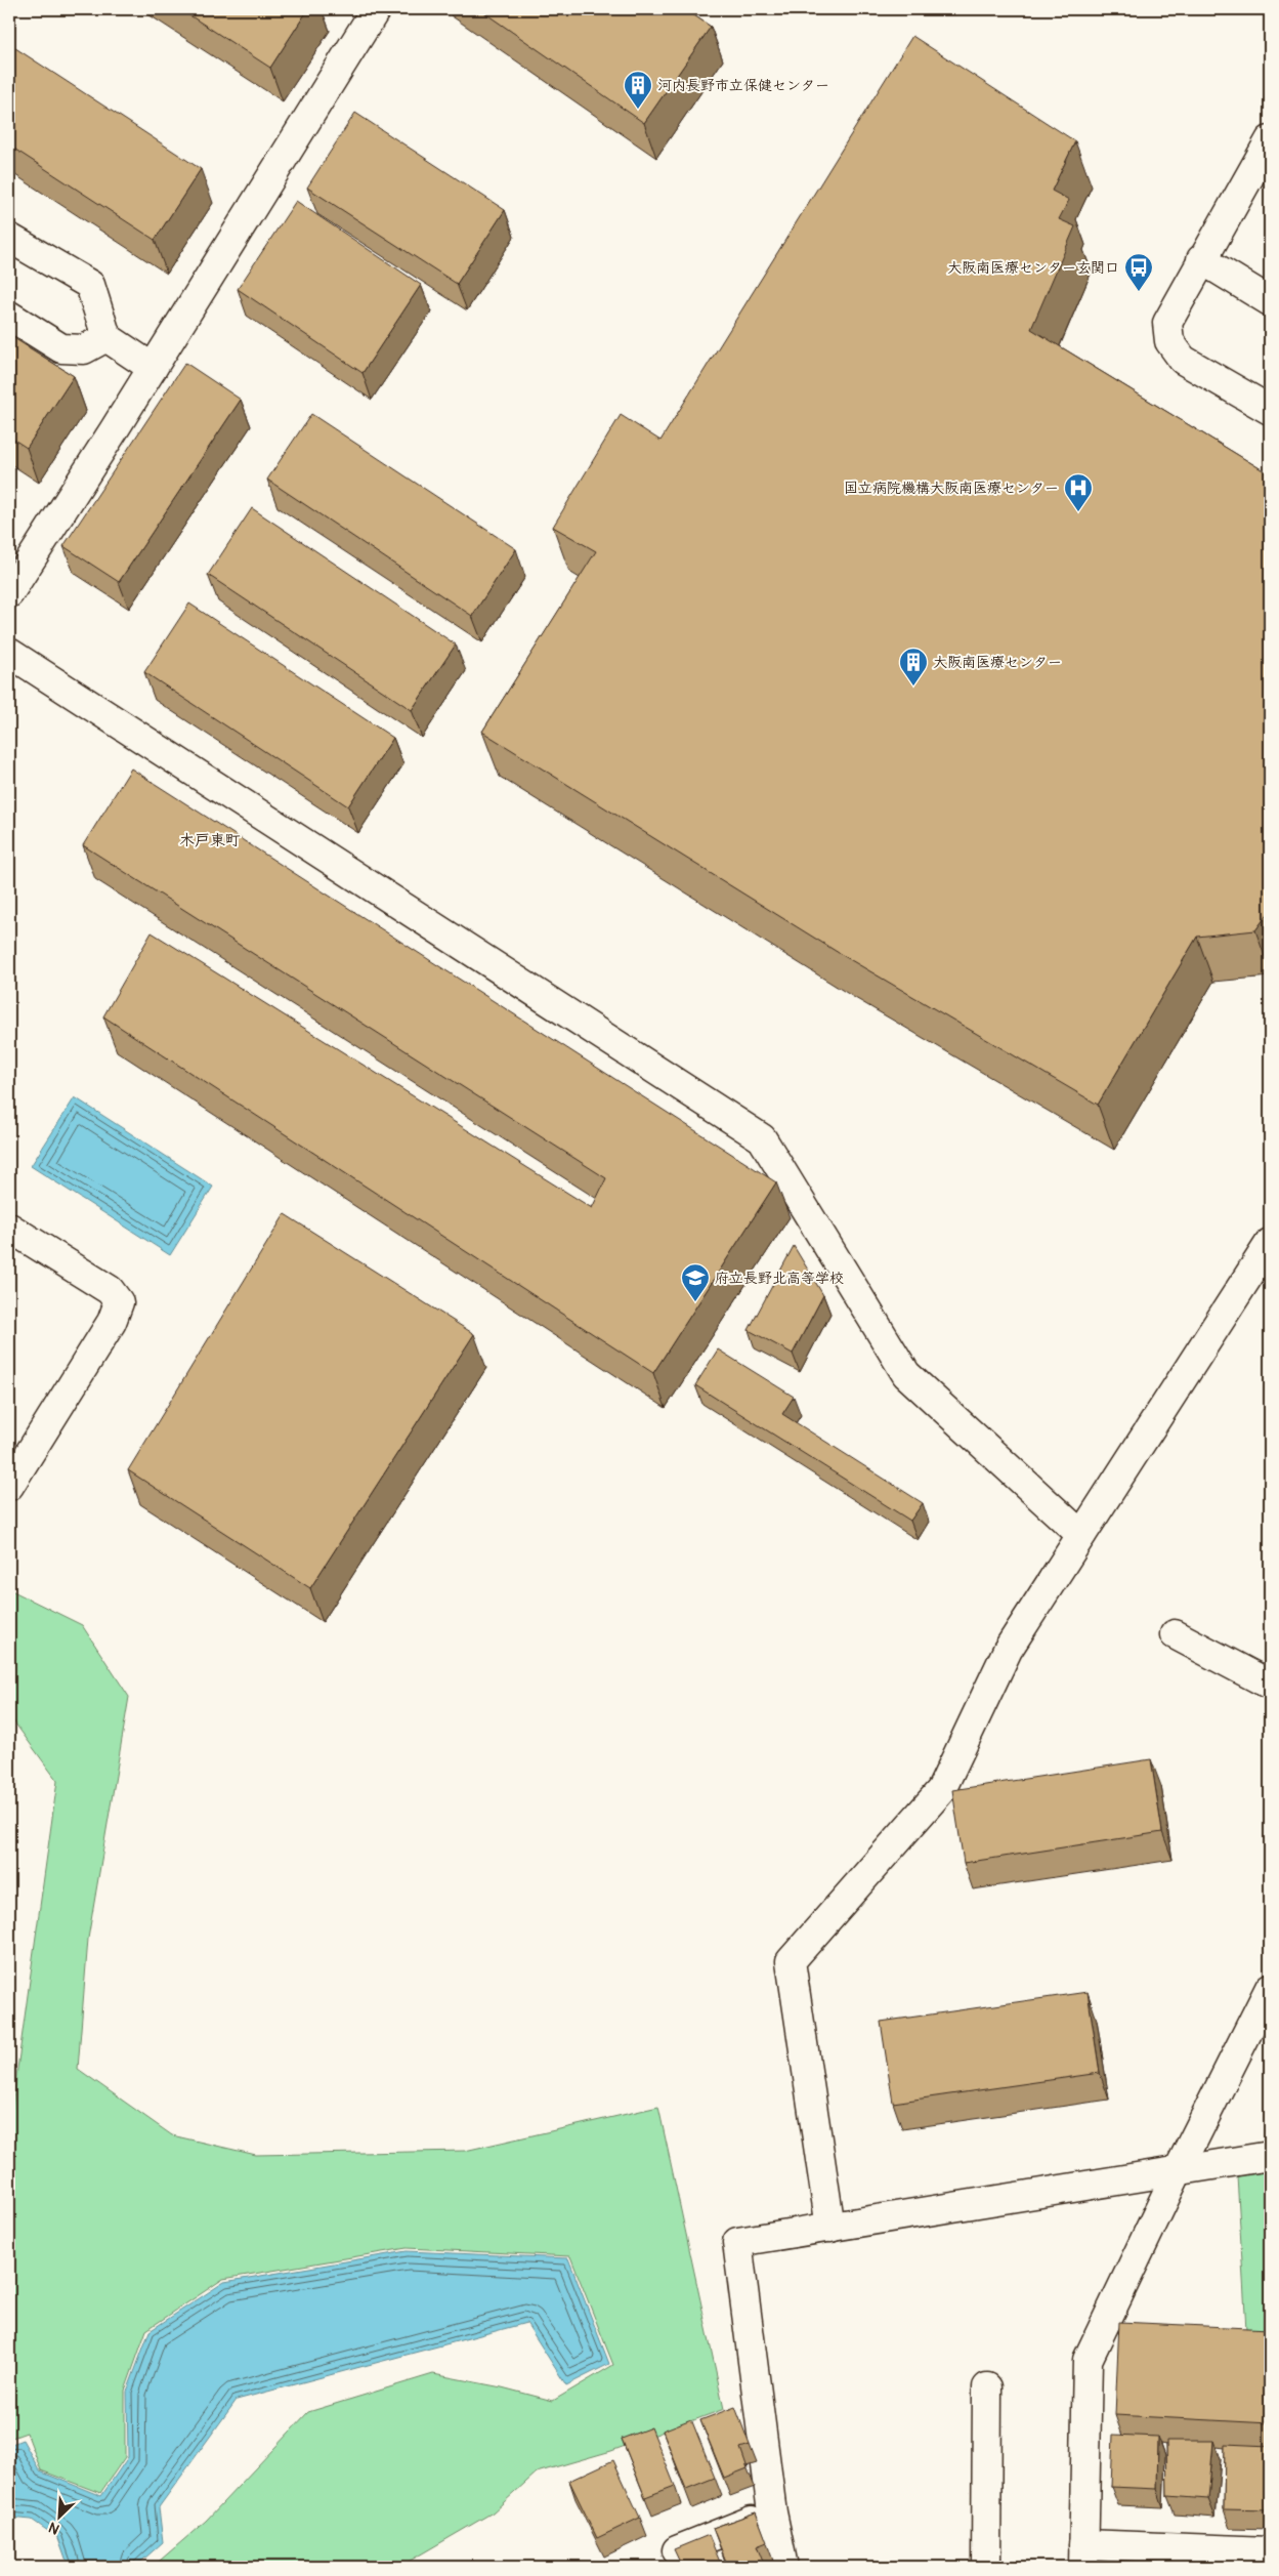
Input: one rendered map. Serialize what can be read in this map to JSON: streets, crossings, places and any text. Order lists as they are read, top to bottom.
{
  "districts": ["木戸東町"],
  "places": {
    "building": ["河内長野市立保健センター", "大阪南医療センター"],
    "bus stop": ["大阪南医療センター玄関口"],
    "hospital": ["国立病院機構大阪南医療センター"],
    "school or university": ["府立長野北高等学校"]
  },
  "north": "bottom left"
}
